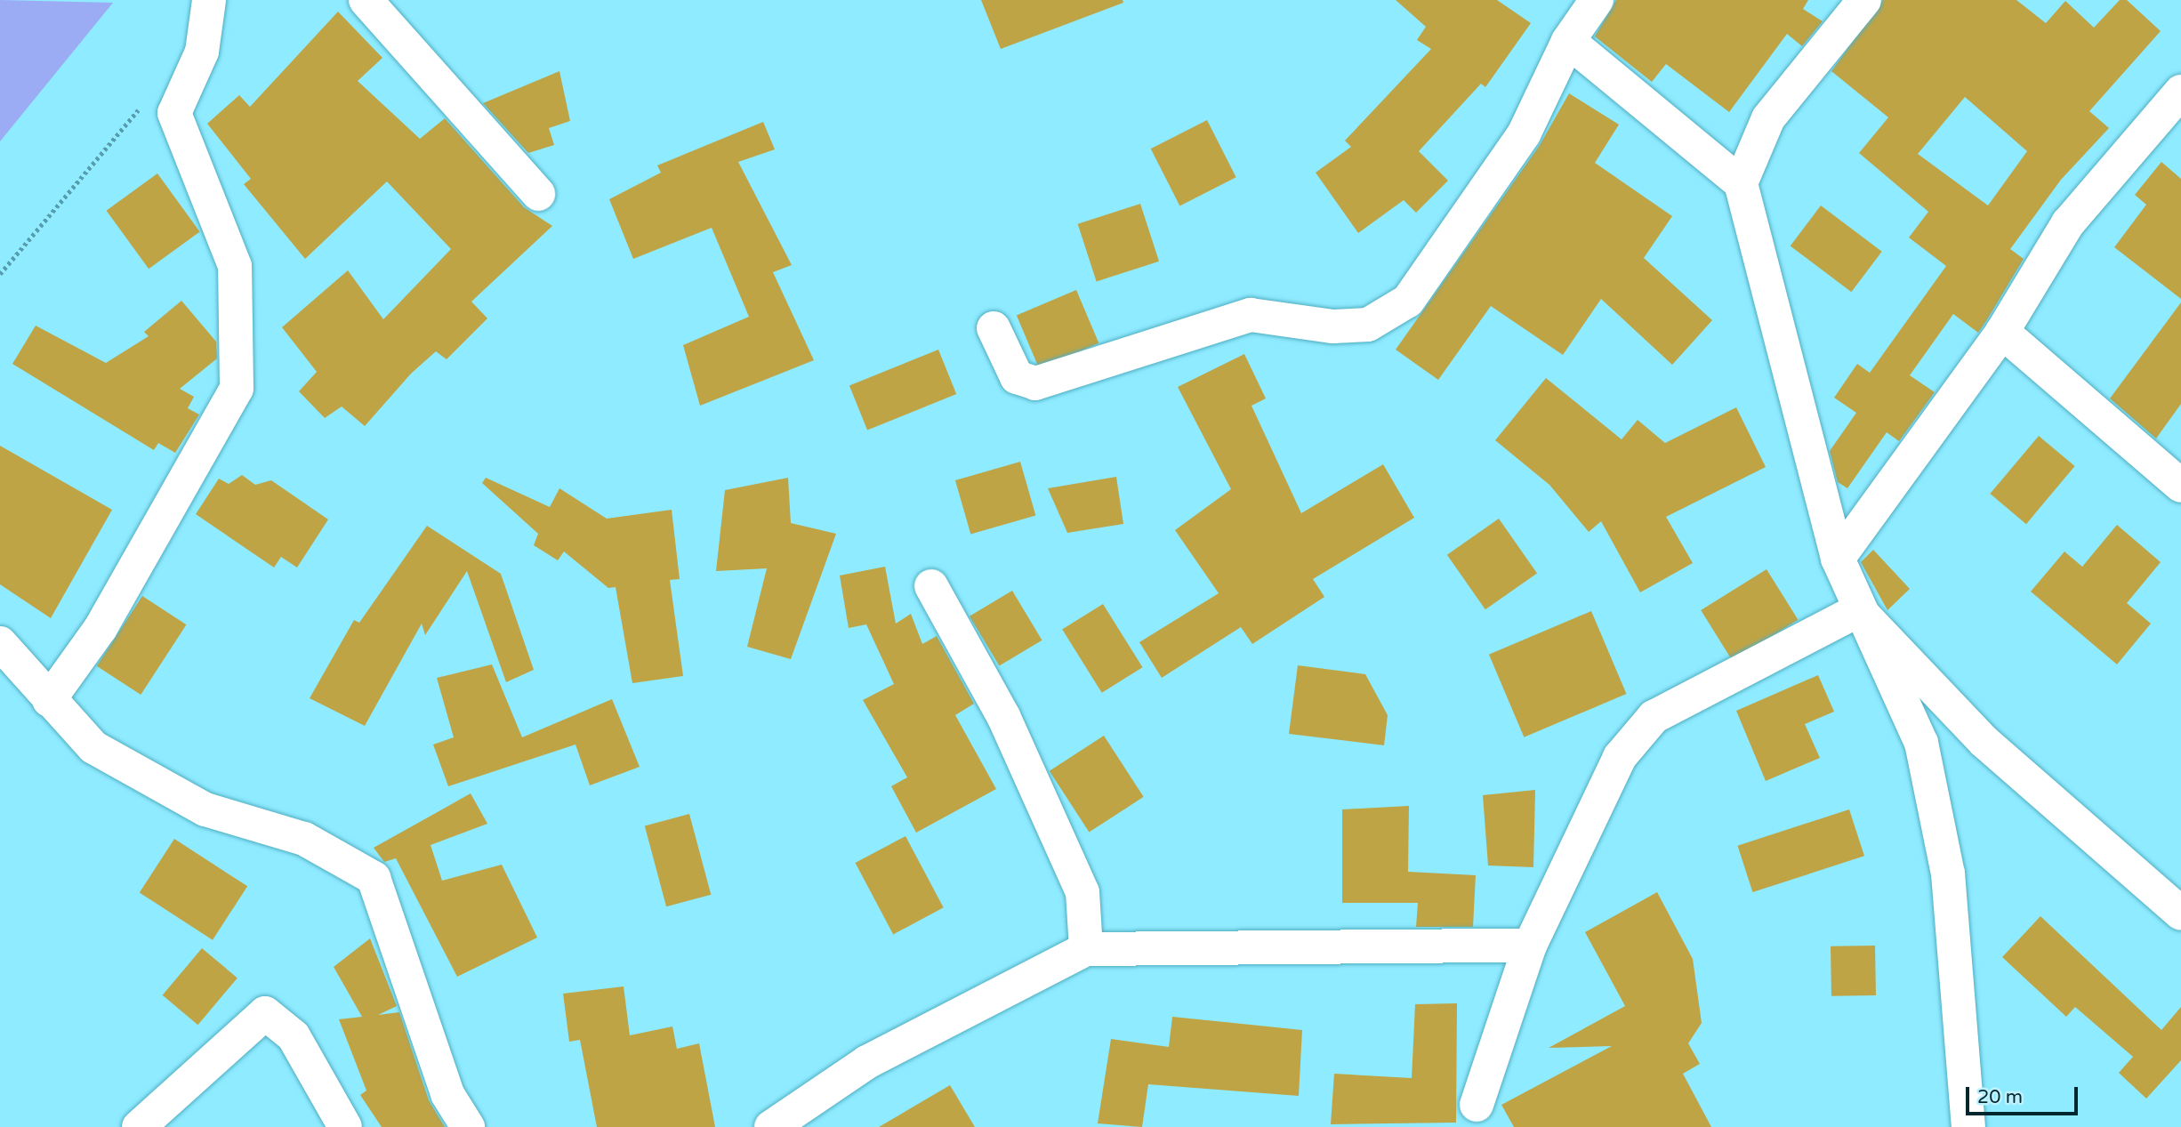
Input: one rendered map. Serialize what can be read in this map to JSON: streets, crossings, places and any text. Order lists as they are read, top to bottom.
{
  "scale_bar": "20 m"
}
